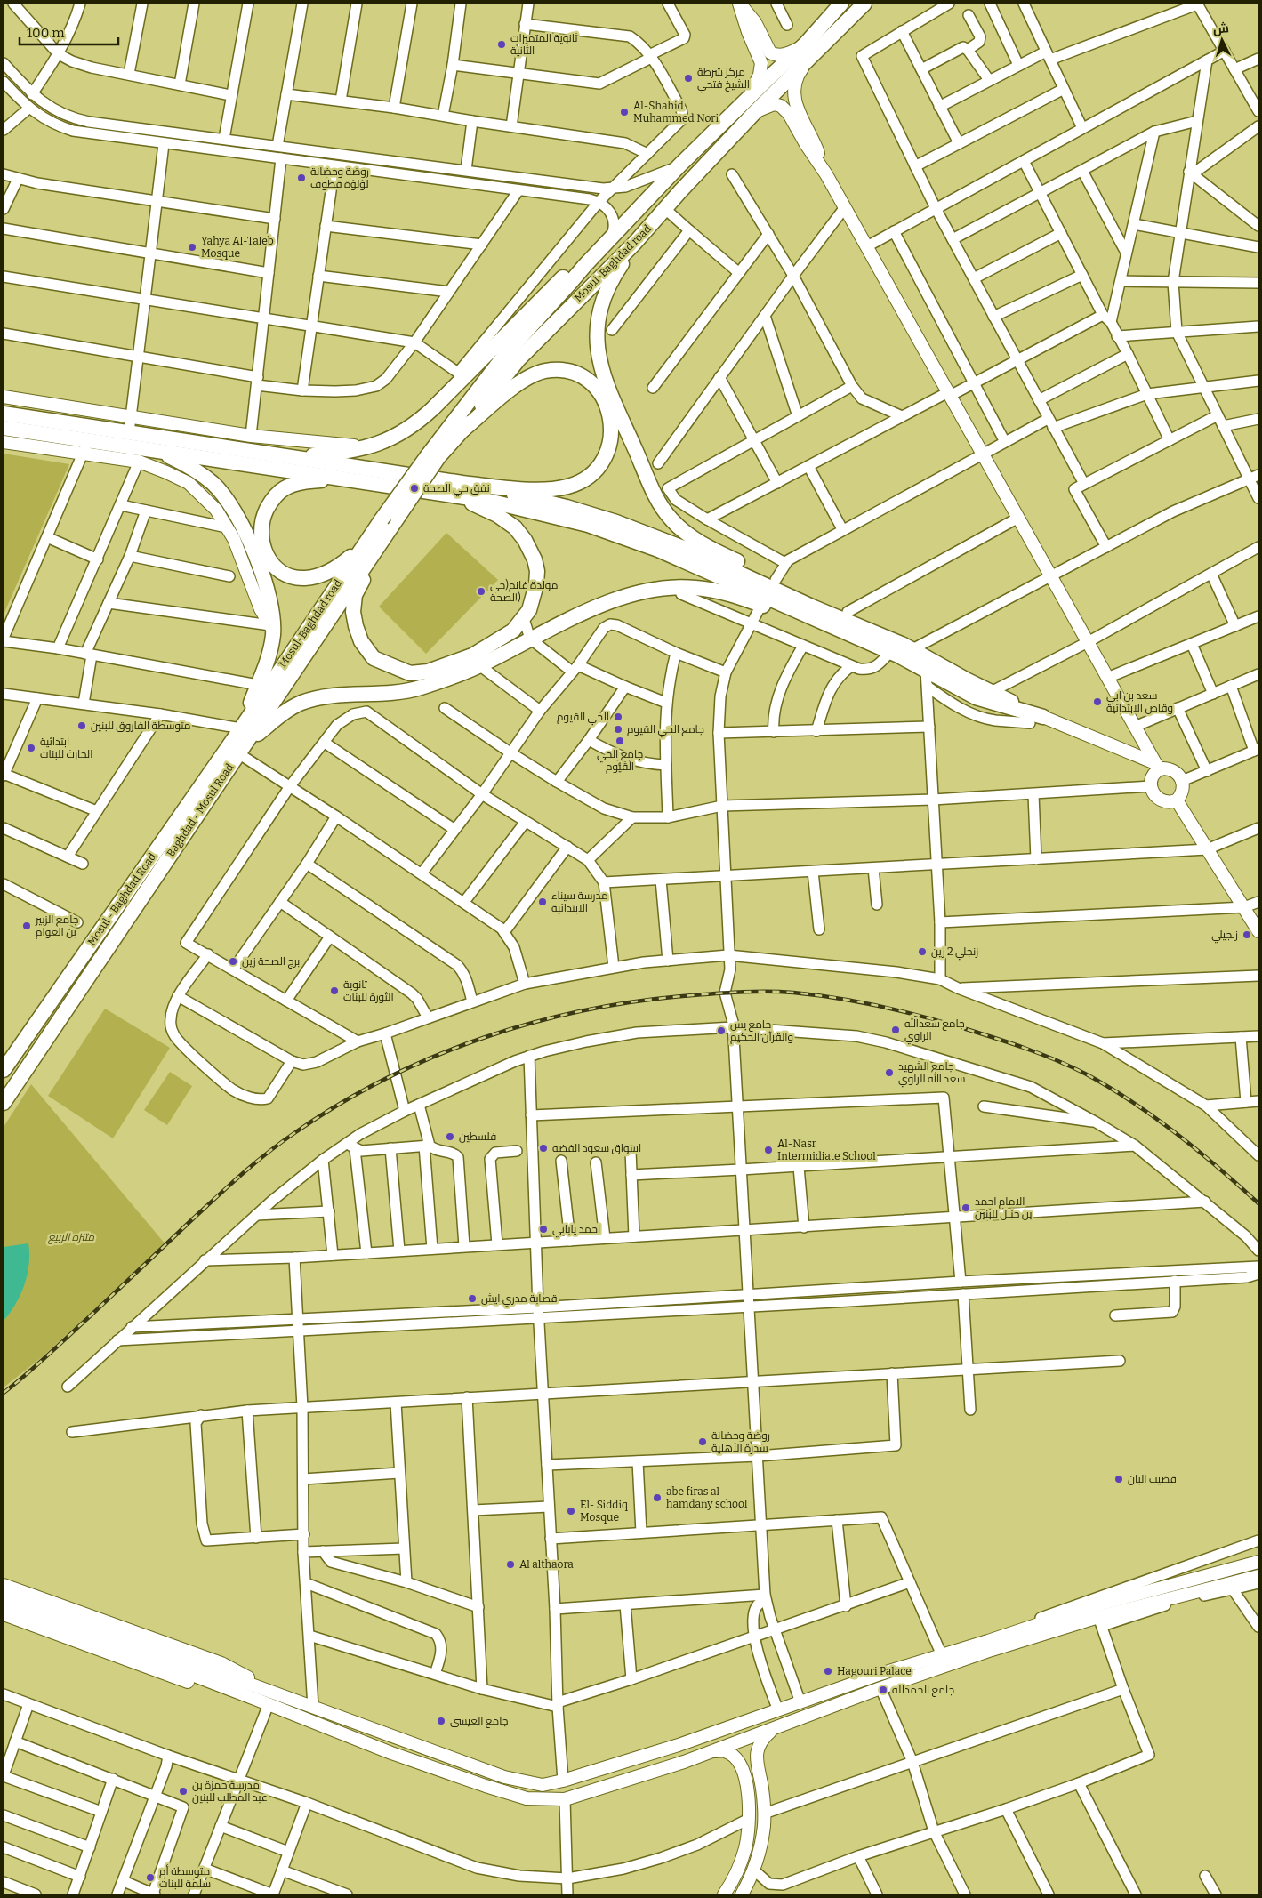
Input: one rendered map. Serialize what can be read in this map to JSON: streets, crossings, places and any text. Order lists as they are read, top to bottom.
{
  "streets": {
    "highway": ["Mosul-Baghdad road", "Baghdad - Mosul Road", "Mosul - Baghdad Road"]
  },
  "crossings": [
    ["Mosul-Baghdad road", "Baghdad - Mosul Road"],
    ["Mosul-Baghdad road", "Mosul - Baghdad Road"]
  ],
  "parks": ["متنزه الربيع"],
  "places": [
    "ثانوية المتميزات الثانية",
    "مركز شرطة الشيخ فتحي",
    "Al-Shahid Muhammed Nori",
    "روضة وحضانة لؤلؤة قطوف",
    "Yahya Al-Taleb Mosque",
    "نفق حي الصحة",
    "مولدة غانم(حي الصحة)",
    "سعد بن ابي وقاص الابتدائية",
    "الحي القيوم",
    "متوسطة الفاروق للبنين",
    "جامع الحي القيوم",
    "جامع الحي الْقَيُّوم",
    "ابتدائية الحارث للبنات",
    "مدرسة سيناء الابتدائية",
    "جامع الزبير بن العوام",
    "زنجيلي",
    "زنجلي 2 زين",
    "برج الصحة زين",
    "ثانوية الثورة للبنات",
    "جامع سعدالله الراوي",
    "جامع يس والقرآن الحكيم",
    "جامع الشهيد سعد الله الراوي",
    "فلسطين",
    "اسواق سعود الفضه",
    "Al-Nasr Intermidiate School",
    "الامام احمد بن حنبل للبنين",
    "احمد ياباني",
    "قصابة مدري ايش",
    "روضة وحضانة سدرة الأهلية",
    "قضيب البان",
    "abe firas al hamdany school",
    "El- Siddiq Mosque",
    "Al althaora",
    "Hagouri Palace",
    "جامع الحمدلله",
    "جامع العيسى",
    "مدرسة حمزة بن عبد المطلب للبنين",
    "متوسطة أم سلمة للبنات"
  ],
  "scale_bar": "100 m",
  "north": "top"
}
